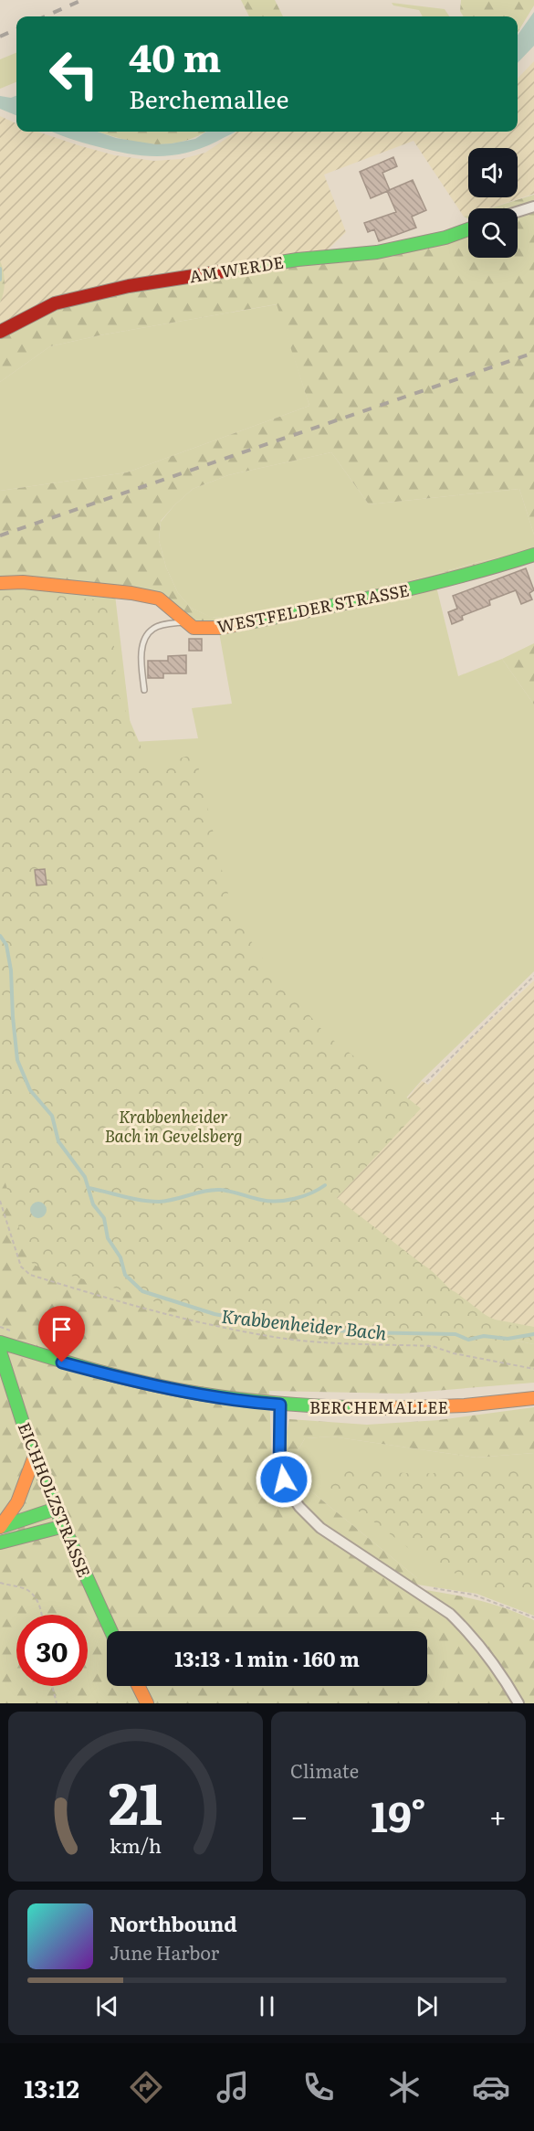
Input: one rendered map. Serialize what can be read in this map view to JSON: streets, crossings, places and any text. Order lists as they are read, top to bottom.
{
  "streets": {
    "street": [
      "AM WERDE",
      "WESTFELDER STRASSE",
      "BERCHEMALLEE",
      "EICHHOLZSTRASSE"
    ]
  },
  "water": ["Krabbenheider Bach"],
  "parks": ["Krabbenheider Bach in Gevelsberg"],
  "page": {
    "turn": ["40 m", "Berchemallee"],
    "limit": "30",
    "trip": "13:13 · 1 min · 160 m",
    "tile": "Climate",
    "heat": ["−", "19°", "+"],
    "song": ["Northbound", "June Harbor"],
    "tabs": "13:12",
    "gauge": ["21", "km/h"]
  }
}
